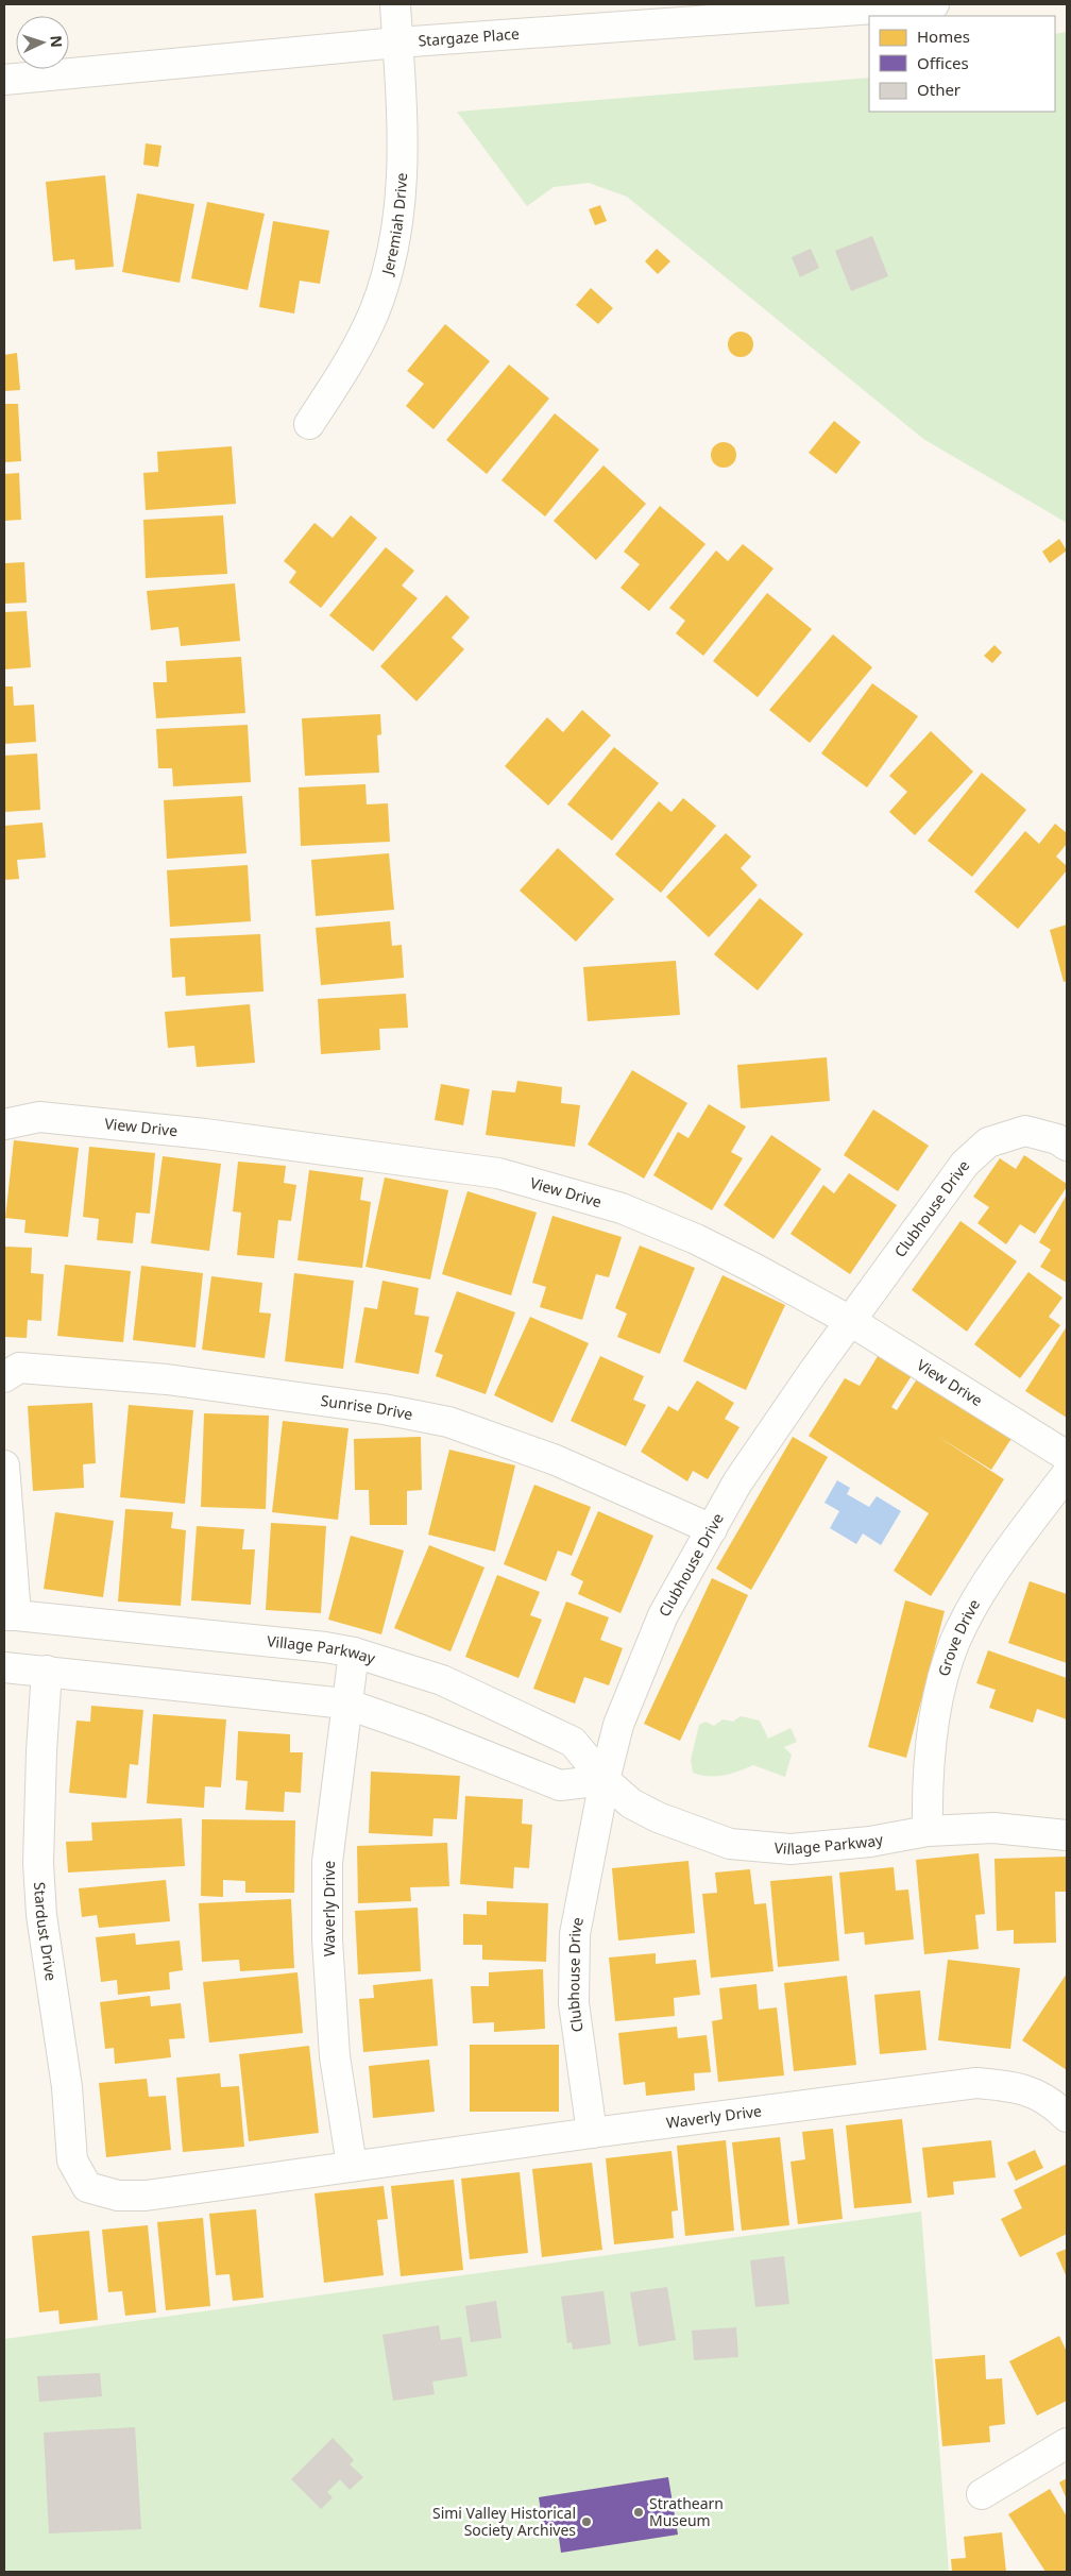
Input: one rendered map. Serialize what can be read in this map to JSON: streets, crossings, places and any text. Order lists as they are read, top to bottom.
{
  "streets": {
    "street": [
      "Stargaze Place",
      "Jeremiah Drive",
      "View Drive",
      "Clubhouse Drive",
      "Sunrise Drive",
      "Grove Drive",
      "Village Parkway",
      "Waverly Drive",
      "Stardust Drive"
    ]
  },
  "crossings": [
    ["Stargaze Place", "Jeremiah Drive"],
    ["View Drive", "Clubhouse Drive"],
    ["Clubhouse Drive", "Sunrise Drive"],
    ["Clubhouse Drive", "Village Parkway"],
    ["Clubhouse Drive", "Waverly Drive"],
    ["Grove Drive", "Village Parkway"],
    ["Village Parkway", "Waverly Drive"],
    ["Waverly Drive", "Stardust Drive"]
  ],
  "places": ["Strathearn Museum", "Simi Valley Historical Society Archives"],
  "legend": ["Homes", "Offices", "Other"],
  "north": "right"
}
